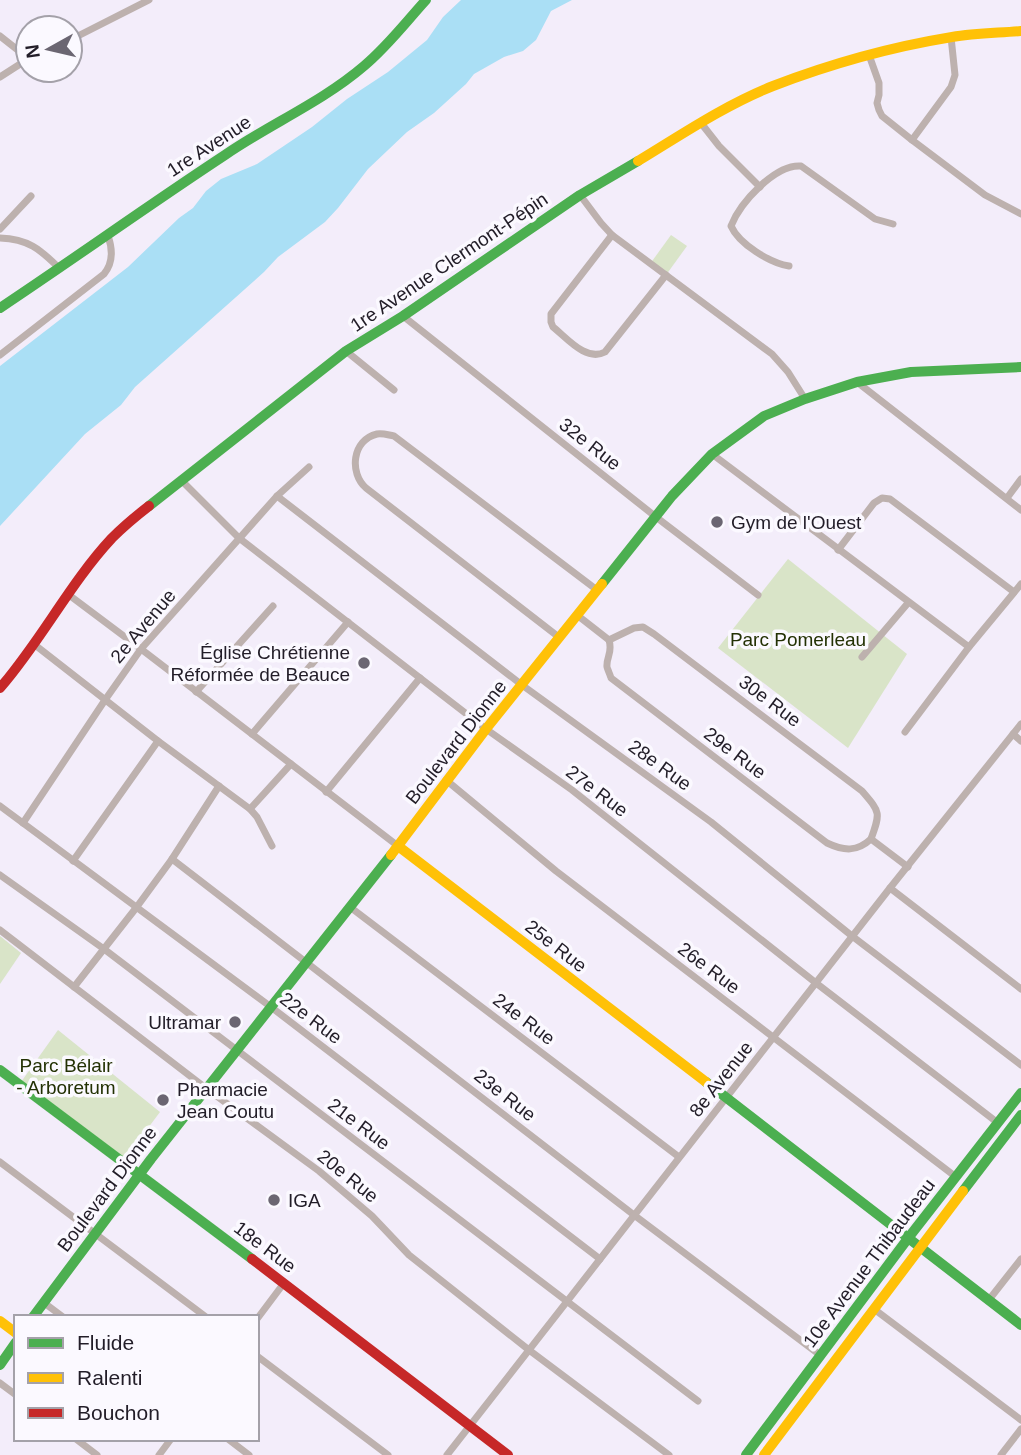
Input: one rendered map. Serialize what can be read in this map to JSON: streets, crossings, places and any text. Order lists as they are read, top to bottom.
{
  "streets": {
    "street": [
      "1re Avenue",
      "1re Avenue Clermont-Pépin",
      "32e Rue",
      "2e Avenue",
      "30e Rue",
      "Boulevard Dionne",
      "29e Rue",
      "28e Rue",
      "27e Rue",
      "25e Rue",
      "26e Rue",
      "22e Rue",
      "24e Rue",
      "8e Avenue",
      "23e Rue",
      "21e Rue",
      "20e Rue",
      "18e Rue",
      "10e Avenue Thibaudeau"
    ]
  },
  "crossings": [
    ["1re Avenue Clermont-Pépin", "32e Rue"],
    ["1re Avenue Clermont-Pépin", "27e Rue"],
    ["1re Avenue Clermont-Pépin", "25e Rue"],
    ["32e Rue", "Boulevard Dionne"],
    ["2e Avenue", "28e Rue"],
    ["2e Avenue", "27e Rue"],
    ["2e Avenue", "25e Rue"],
    ["2e Avenue", "22e Rue"],
    ["30e Rue", "29e Rue"],
    ["Boulevard Dionne", "28e Rue"],
    ["Boulevard Dionne", "27e Rue"],
    ["Boulevard Dionne", "25e Rue"],
    ["Boulevard Dionne", "26e Rue"],
    ["Boulevard Dionne", "22e Rue"],
    ["Boulevard Dionne", "24e Rue"],
    ["Boulevard Dionne", "23e Rue"],
    ["Boulevard Dionne", "21e Rue"],
    ["Boulevard Dionne", "20e Rue"],
    ["Boulevard Dionne", "18e Rue"],
    ["28e Rue", "8e Avenue"],
    ["27e Rue", "8e Avenue"],
    ["27e Rue", "10e Avenue Thibaudeau"],
    ["25e Rue", "8e Avenue"],
    ["25e Rue", "10e Avenue Thibaudeau"],
    ["26e Rue", "8e Avenue"],
    ["26e Rue", "10e Avenue Thibaudeau"],
    ["22e Rue", "8e Avenue"],
    ["24e Rue", "8e Avenue"],
    ["8e Avenue", "23e Rue"],
    ["8e Avenue", "21e Rue"],
    ["8e Avenue", "20e Rue"],
    ["8e Avenue", "18e Rue"],
    ["23e Rue", "10e Avenue Thibaudeau"]
  ],
  "parks": ["Parc Pomerleau", "Parc Bélair - Arboretum"],
  "places": [
    "Gym de l'Ouest",
    "Église Chrétienne Réformée de Beauce",
    "Ultramar",
    "Pharmacie Jean Coutu",
    "IGA"
  ],
  "legend": ["Fluide", "Ralenti", "Bouchon"],
  "north": "left"
}
